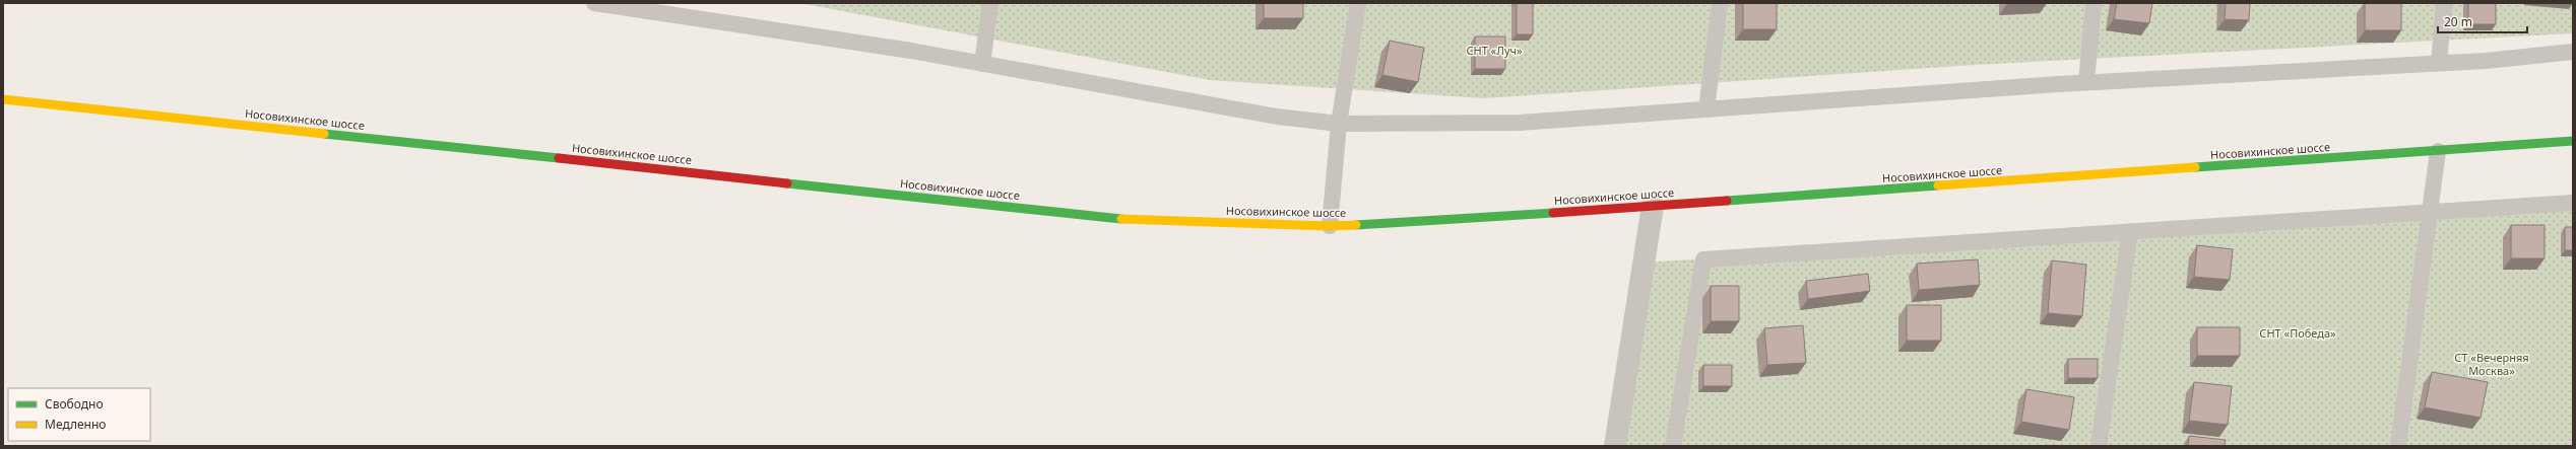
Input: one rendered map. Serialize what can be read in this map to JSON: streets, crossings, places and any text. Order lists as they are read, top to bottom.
{
  "streets": {
    "main road": ["Носовихинское шоссе"]
  },
  "parks": ["СНТ «Луч»", "СНТ «Победа»", "СТ «Вечерняя Москва»"],
  "legend": ["Свободно", "Медленно"],
  "scale_bar": "20 m"
}
